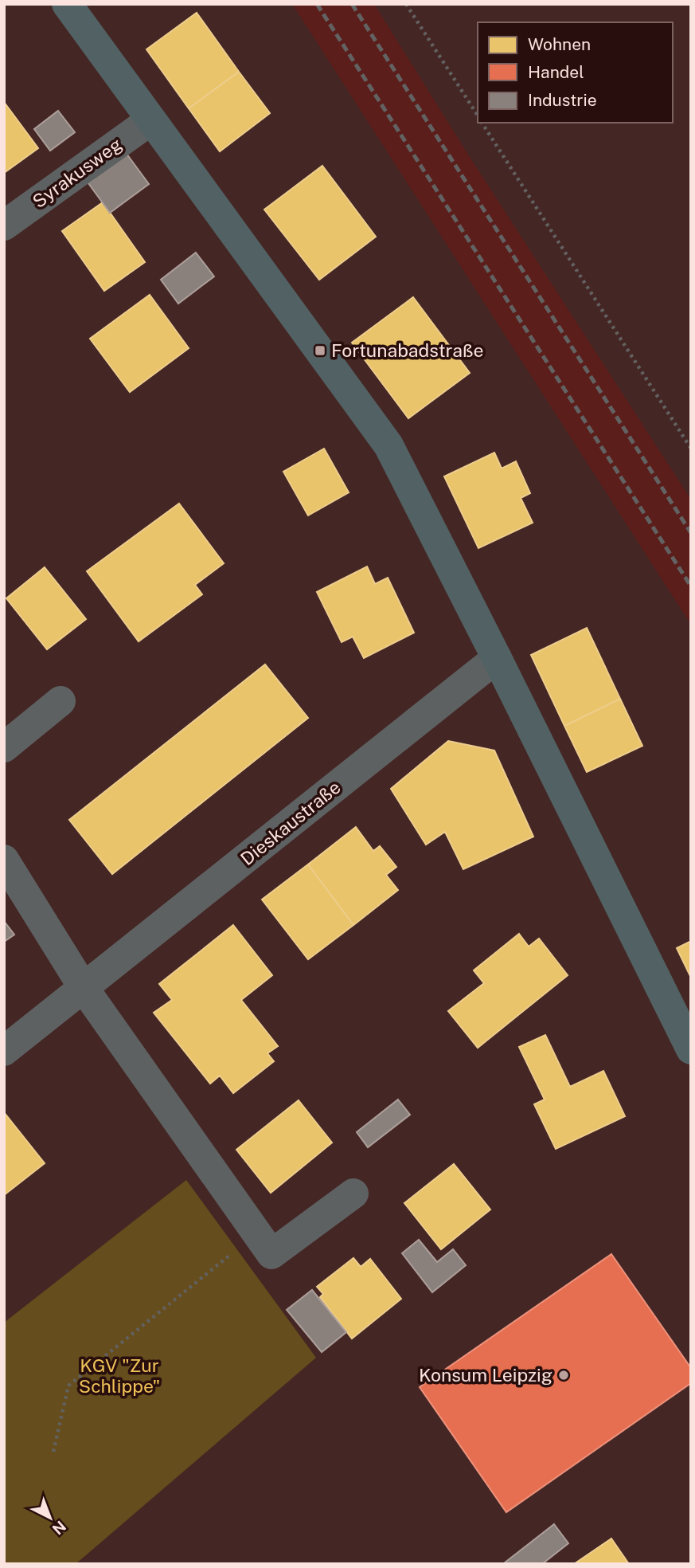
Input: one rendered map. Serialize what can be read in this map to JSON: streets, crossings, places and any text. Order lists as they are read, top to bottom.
{
  "streets": {
    "street": ["Syrakusweg", "Dieskaustraße"]
  },
  "parks": ["KGV \"Zur Schlippe\""],
  "places": {
    "transit": ["Fortunabadstraße"],
    "other": ["Konsum Leipzig"]
  },
  "legend": ["Wohnen", "Handel", "Industrie"],
  "north": "bottom right"
}
